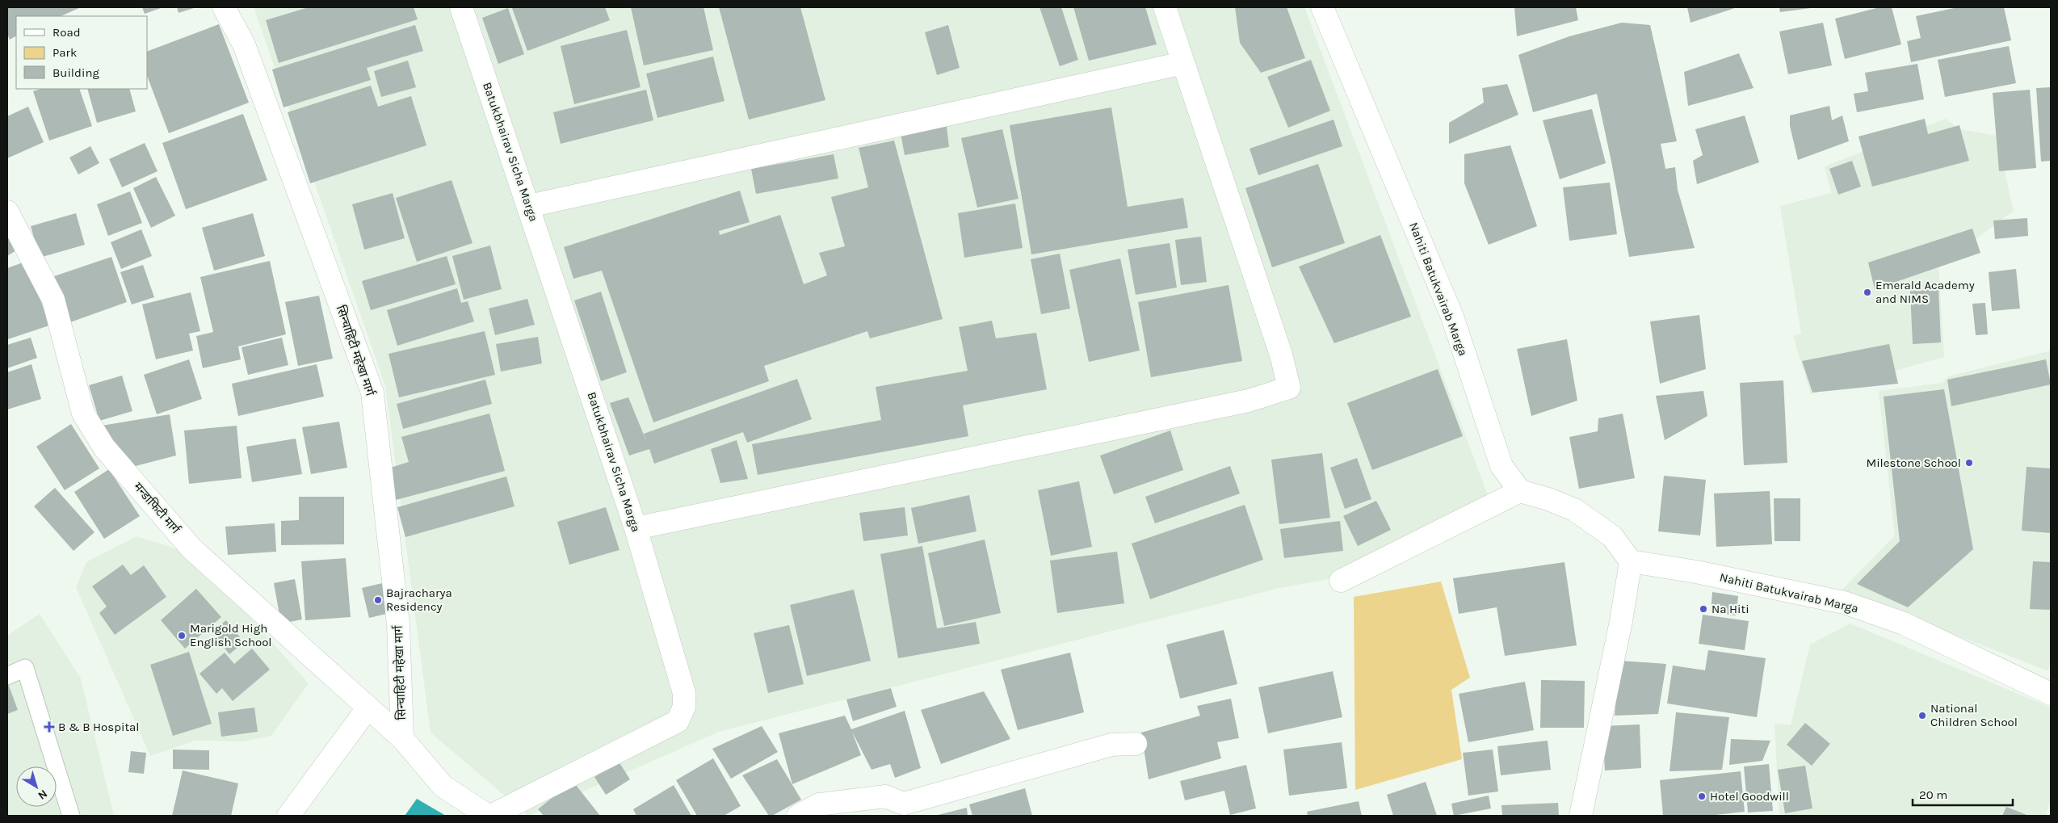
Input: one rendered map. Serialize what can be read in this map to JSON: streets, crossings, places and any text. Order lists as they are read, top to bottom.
{
  "streets": {
    "street": [
      "Batukbhairav Sicha Marga",
      "Nahiti Batukvairab Marga",
      "सिन्चाहिटी महेखा मार्ग",
      "मन्डाफिटी मार्ग"
    ]
  },
  "crossings": [
    ["सिन्चाहिटी महेखा मार्ग", "मन्डाफिटी मार्ग"]
  ],
  "places": {
    "other": [
      "Emerald Academy and NIMS",
      "Milestone School",
      "Bajracharya Residency",
      "Na Hiti",
      "Marigold High English School",
      "National Children School",
      "Hotel Goodwill"
    ],
    "health": ["B & B Hospital"]
  },
  "legend": ["Road", "Park", "Building"],
  "scale_bar": "20 m",
  "north": "bottom right"
}
